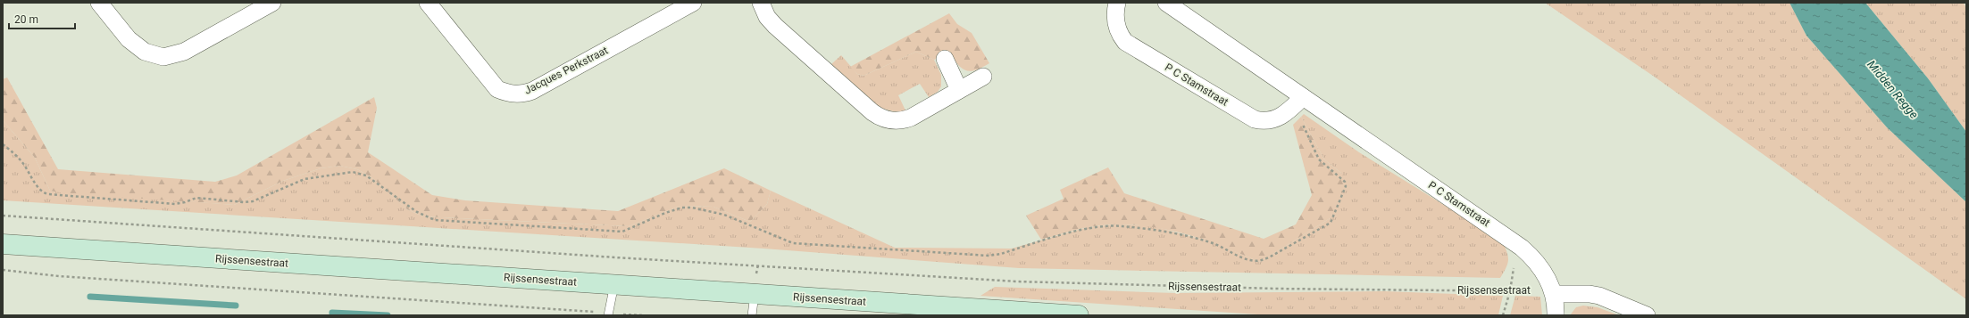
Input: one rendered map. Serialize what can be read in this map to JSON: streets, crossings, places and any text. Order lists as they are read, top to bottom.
{
  "streets": {
    "main road": ["Rijssensestraat"],
    "street": ["Jacques Perkstraat", "P C Stamstraat"]
  },
  "crossings": [
    ["P C Stamstraat", "Rijssensestraat"]
  ],
  "water": ["Midden Regge"],
  "scale_bar": "20 m"
}
